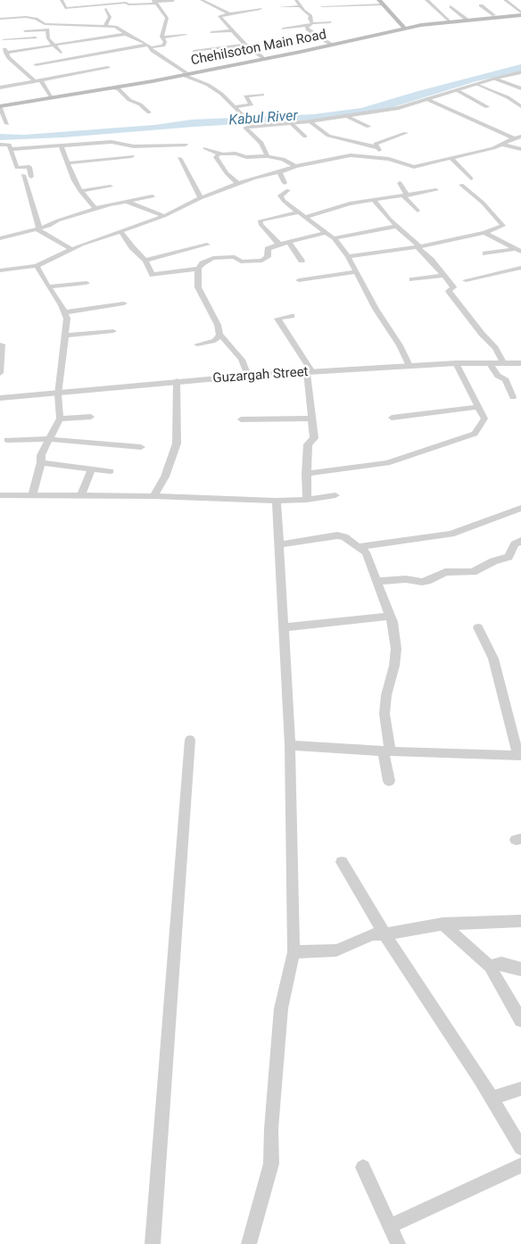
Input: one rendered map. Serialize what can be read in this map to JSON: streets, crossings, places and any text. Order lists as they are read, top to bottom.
{
  "streets": {
    "main road": ["Chehilsoton Main Road"],
    "street": ["Guzargah Street"]
  },
  "water": ["Kabul River"]
}
